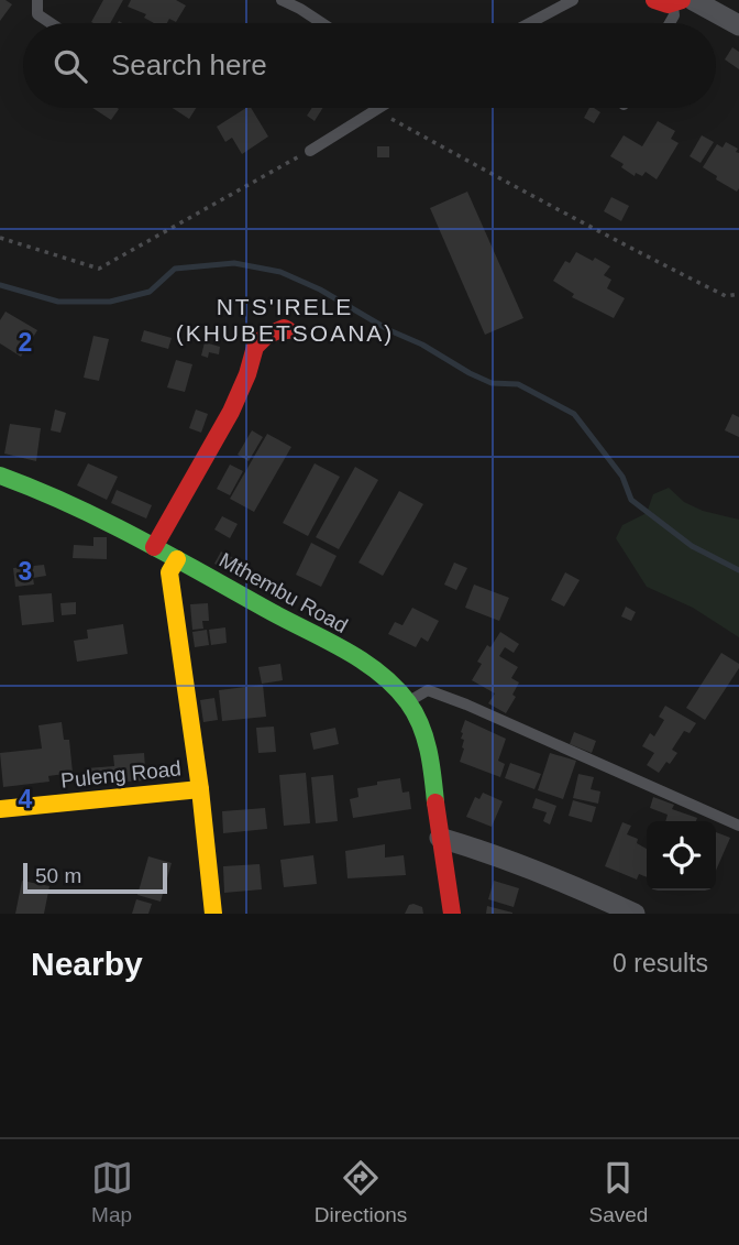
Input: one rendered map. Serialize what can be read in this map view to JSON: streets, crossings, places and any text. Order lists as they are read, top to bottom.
{
  "streets": {
    "street": ["Mthembu Road", "Puleng Road"]
  },
  "districts": ["NTS'IRELE (KHUBETSOANA)"],
  "scale_bar": "50 m",
  "page": {
    "search": "Search here",
    "scale": "50 m",
    "heading": ["Nearby", "0 results"],
    "nav": ["Map", "Directions", "Saved"]
  },
  "grid": {
    "rows": ["2", "3", "4"]
  }
}
